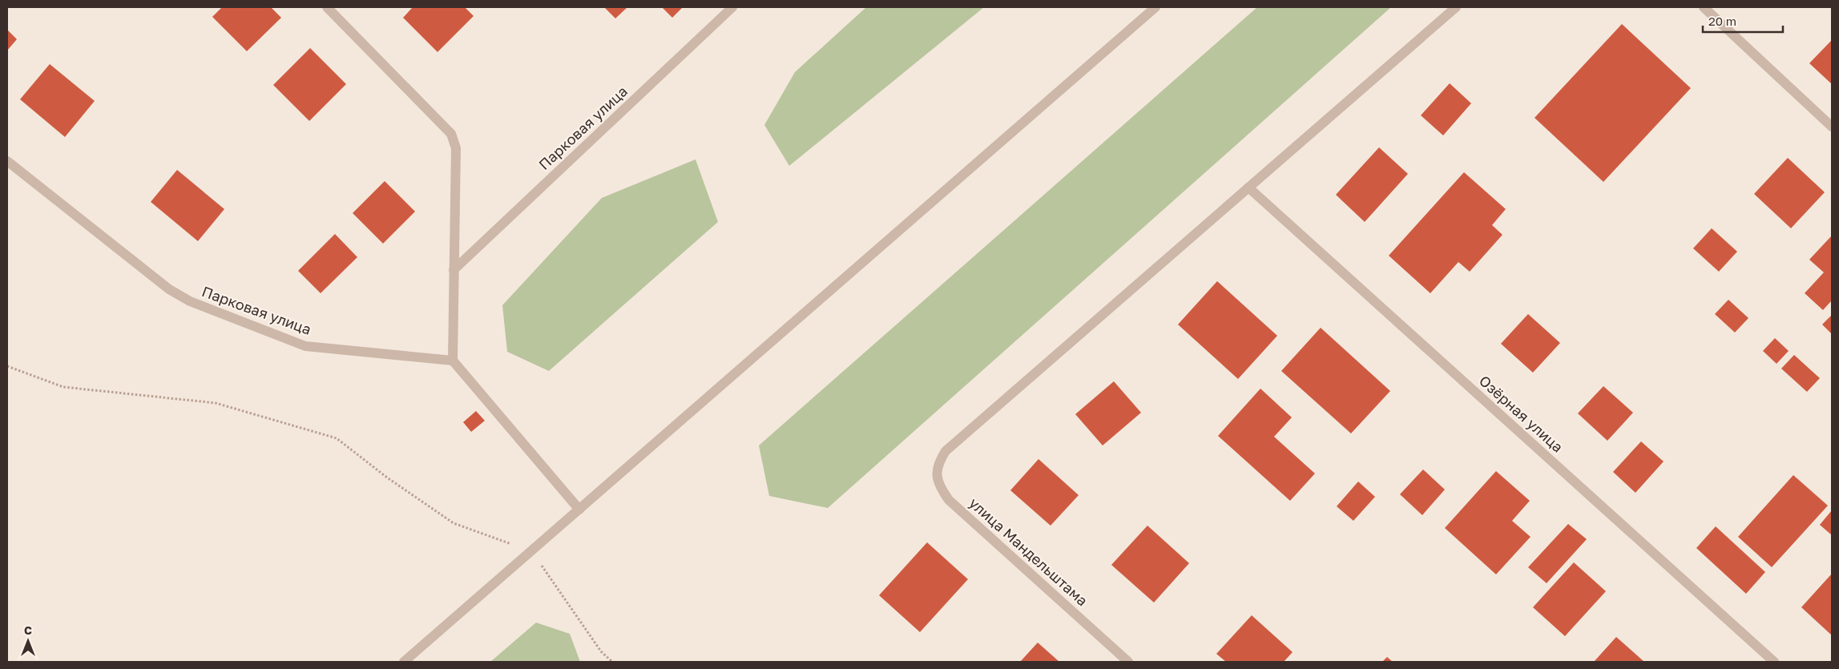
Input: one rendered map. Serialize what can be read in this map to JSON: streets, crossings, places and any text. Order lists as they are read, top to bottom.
{
  "streets": {
    "street": ["Парковая улица", "Озёрная улица", "улица Мандельштама"]
  },
  "crossings": [
    ["Озёрная улица", "улица Мандельштама"]
  ],
  "scale_bar": "20 m",
  "north": "top"
}
